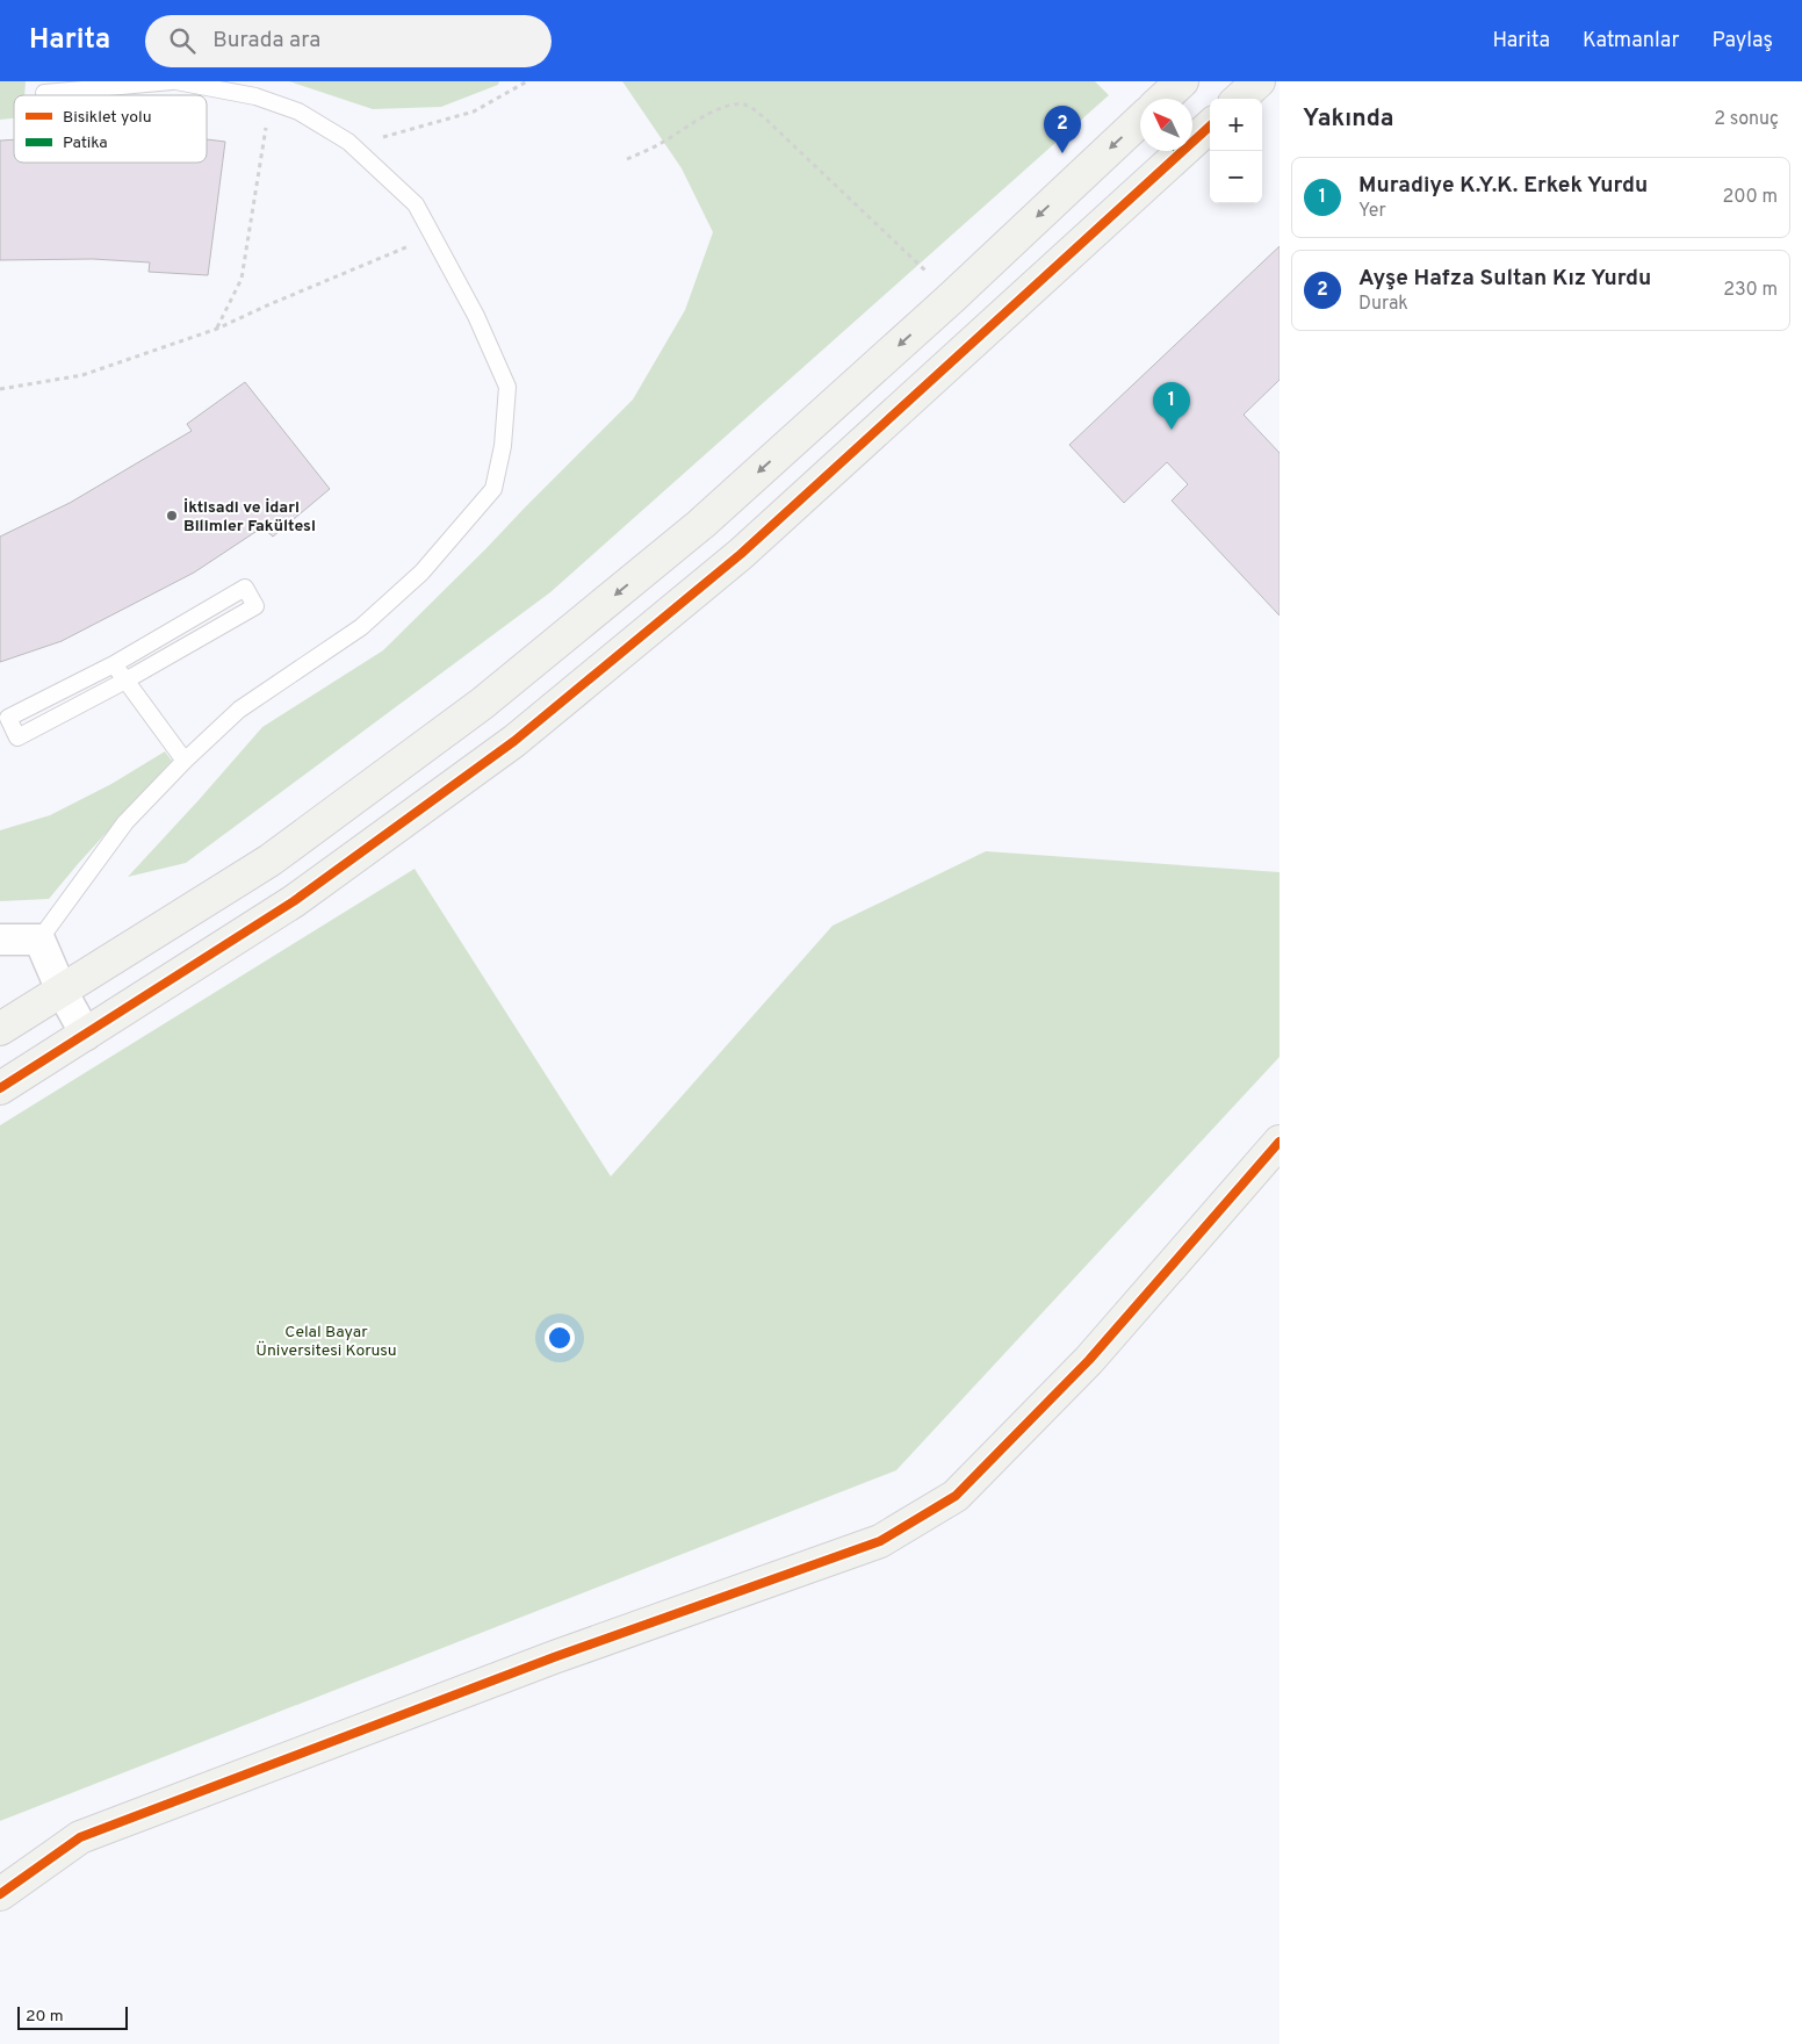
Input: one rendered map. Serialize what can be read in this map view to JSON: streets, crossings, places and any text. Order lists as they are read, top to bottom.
{
  "parks": ["Celal Bayar Üniversitesi Korusu"],
  "places": ["İktisadi ve İdari Bilimler Fakültesi"],
  "legend": ["Bisiklet yolu", "Patika"],
  "scale_bar": "20 m",
  "north": "top left",
  "page": {
    "header": "Harita",
    "search": "Burada ara",
    "nav": ["Harita", "Katmanlar", "Paylaş"],
    "heading": ["Yakında", "2 sonuç"],
    "map_buttons": ["+", "−"],
    "pins": ["2", "1"],
    "list": [
      {
        "mark": "1",
        "name": "Muradiye K.Y.K. Erkek Yurdu",
        "note": "Yer",
        "value": "200 m"
      },
      {
        "mark": "2",
        "name": "Ayşe Hafza Sultan Kız Yurdu",
        "note": "Durak",
        "value": "230 m"
      }
    ],
    "scale": "20 m"
  }
}
